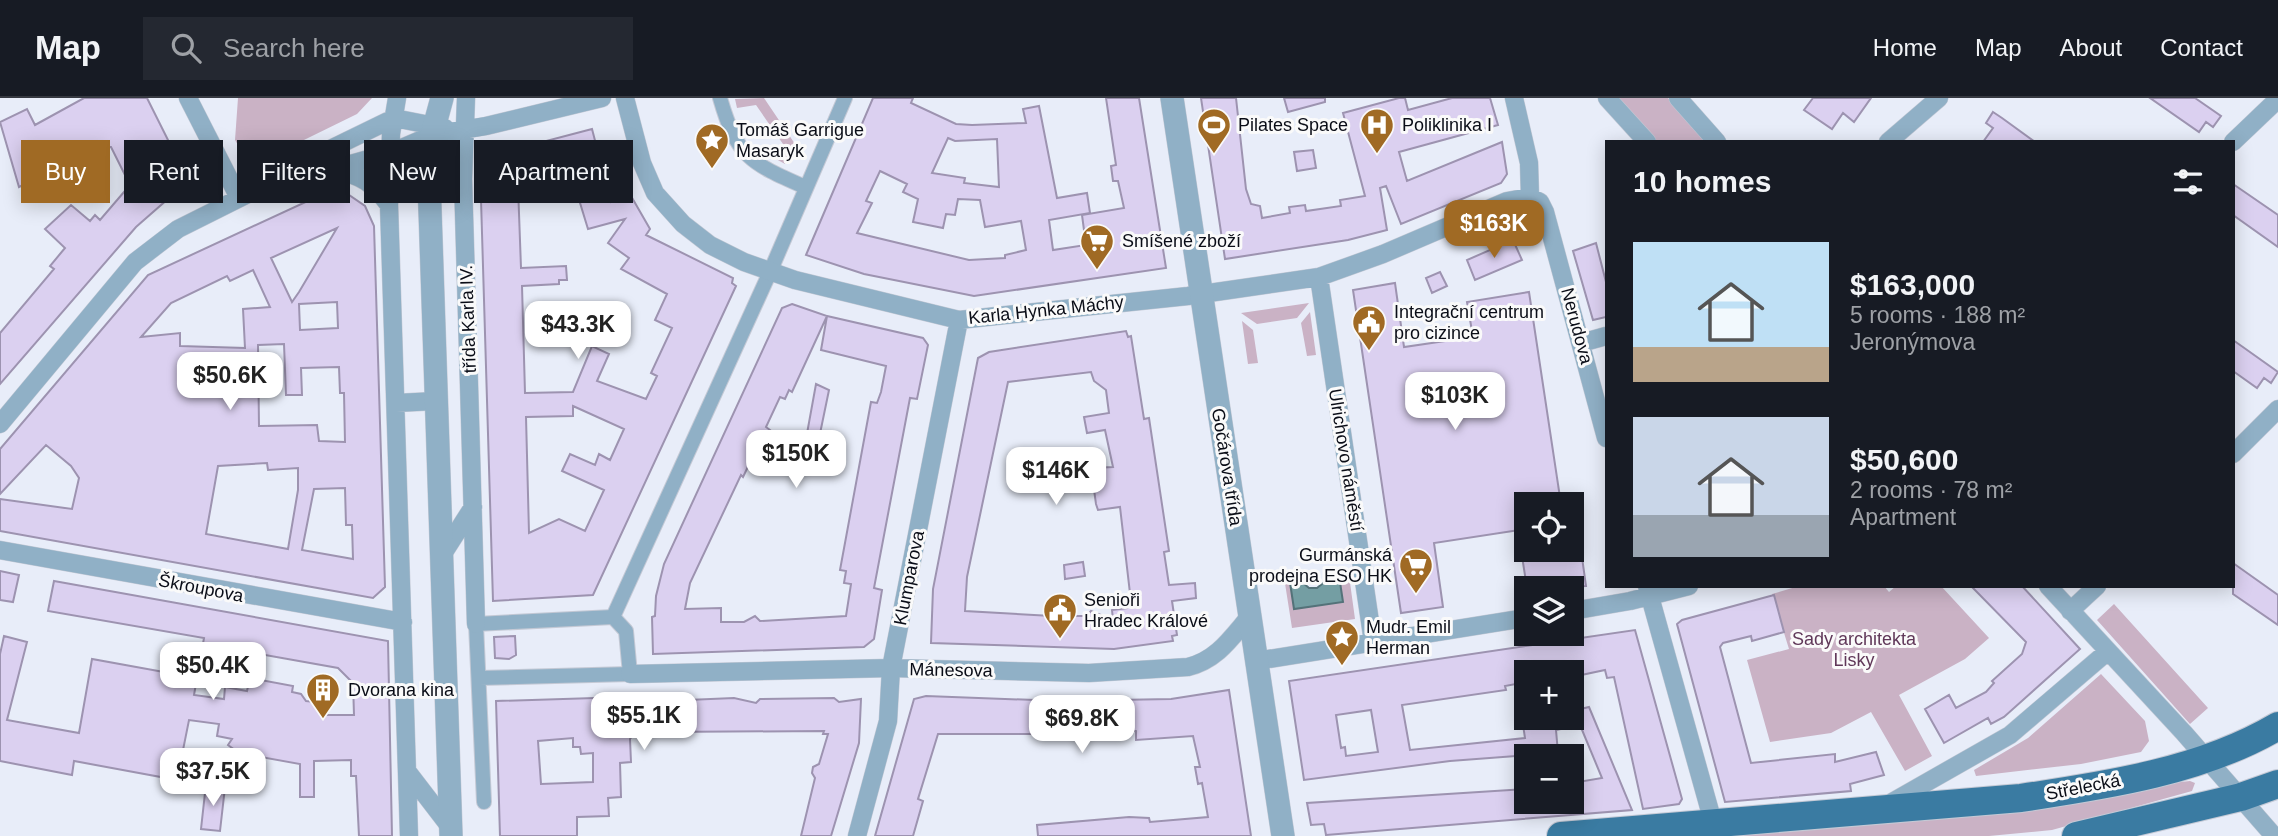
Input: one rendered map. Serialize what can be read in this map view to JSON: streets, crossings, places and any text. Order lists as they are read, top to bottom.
{
  "streets": {
    "main road": ["Střelecká"],
    "street": [
      "Karla Hynka Máchy",
      "třída Karla IV.",
      "Nerudova",
      "Ulrichovo náměstí",
      "Gočárova třída",
      "Klumparova",
      "Škroupova",
      "Mánesova"
    ]
  },
  "crossings": [
    ["Karla Hynka Máchy", "Nerudova"],
    ["Karla Hynka Máchy", "Ulrichovo náměstí"],
    ["Karla Hynka Máchy", "Gočárova třída"],
    ["Karla Hynka Máchy", "Klumparova"],
    ["Gočárova třída", "Mánesova"],
    ["Klumparova", "Mánesova"]
  ],
  "parks": ["Sady architekta Lisky"],
  "places": {
    "sports": ["Pilates Space"],
    "hospital": ["Poliklinika I"],
    "place": ["Tomáš Garrigue Masaryk", "Mudr. Emil Herman"],
    "supermarket": ["Smíšené zboží", "Gurmánská prodejna ESO HK"],
    "public building": ["Integrační centrum pro cizince", "Senioři Hradec Králové"],
    "building": ["Dvorana kina"]
  },
  "page": {
    "header": "Map",
    "search": "Search here",
    "nav": [
      "Home",
      "Map",
      "About",
      "Contact"
    ],
    "chip": [
      "Buy",
      "Rent",
      "Filters",
      "New",
      "Apartment"
    ],
    "heading": "10 homes",
    "price": [
      "$163K",
      "$43.3K",
      "$50.6K",
      "$103K",
      "$150K",
      "$146K",
      "$50.4K",
      "$55.1K",
      "$69.8K",
      "$37.5K"
    ],
    "list": [
      {
        "name": "$163,000",
        "note": "5 rooms · 188 m² · Jeronýmova"
      },
      {
        "name": "$50,600",
        "note": "2 rooms · 78 m² · Apartment"
      }
    ],
    "map_buttons": ["+", "−"]
  }
}
